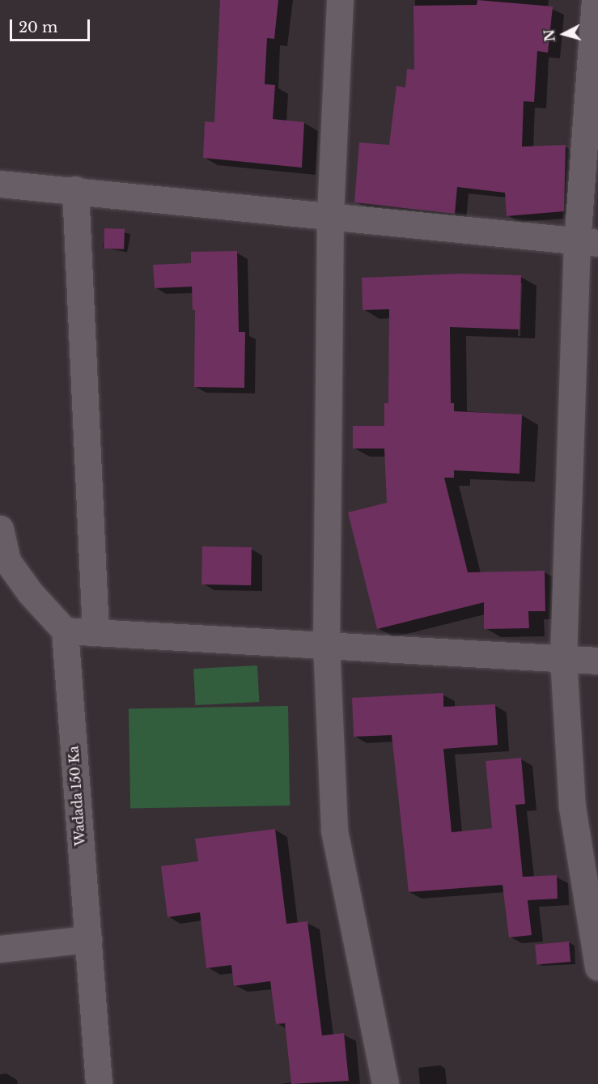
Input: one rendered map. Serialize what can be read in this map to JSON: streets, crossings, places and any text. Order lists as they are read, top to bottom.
{
  "streets": {
    "street": ["Wadada 150 Ka"]
  },
  "scale_bar": "20 m",
  "north": "left"
}
